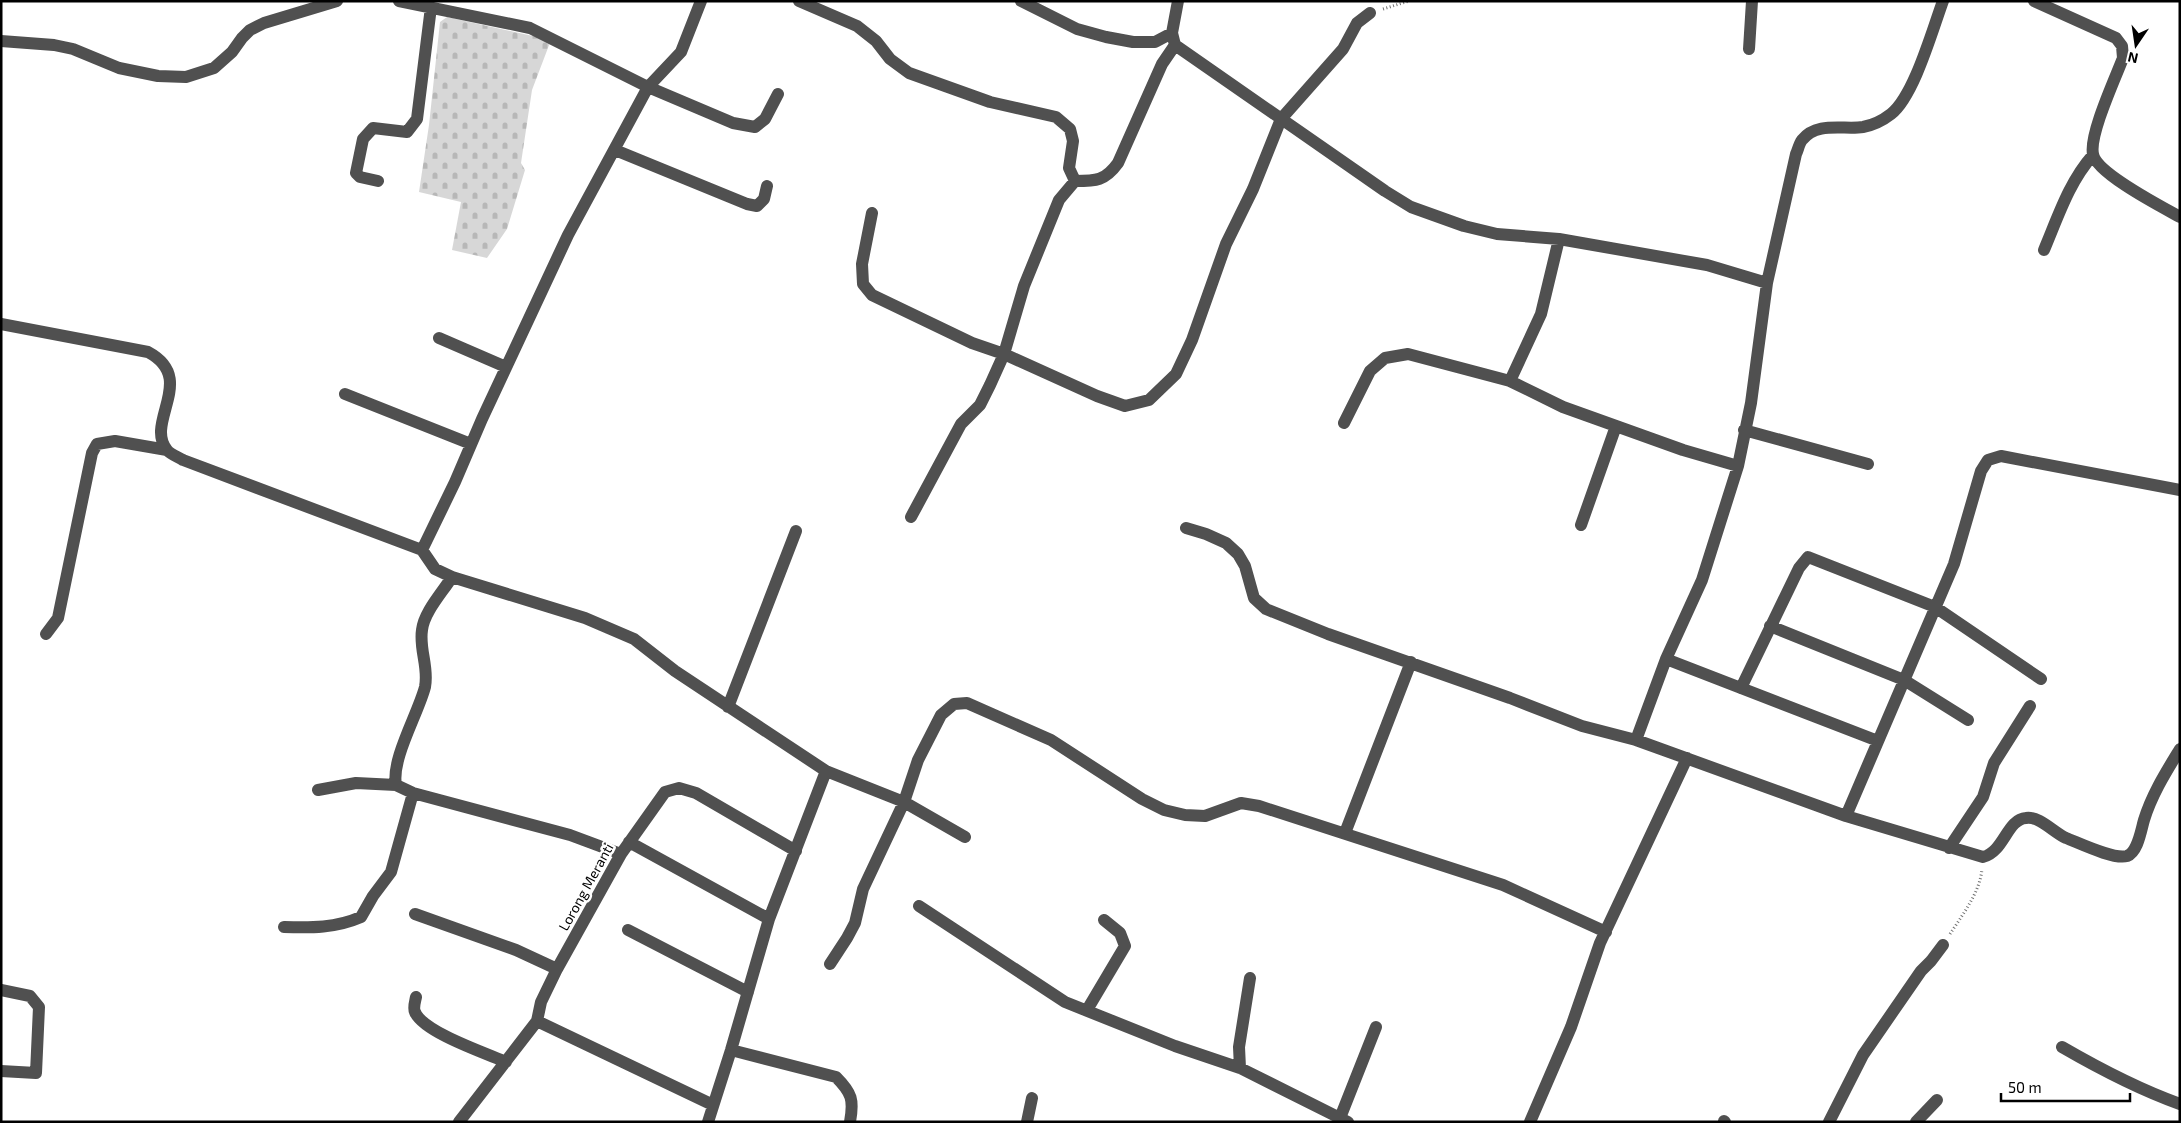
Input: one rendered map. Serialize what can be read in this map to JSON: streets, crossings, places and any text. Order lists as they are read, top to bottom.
{
  "streets": {
    "street": ["Lorong Meranti"]
  },
  "scale_bar": "50 m",
  "north": "bottom"
}
